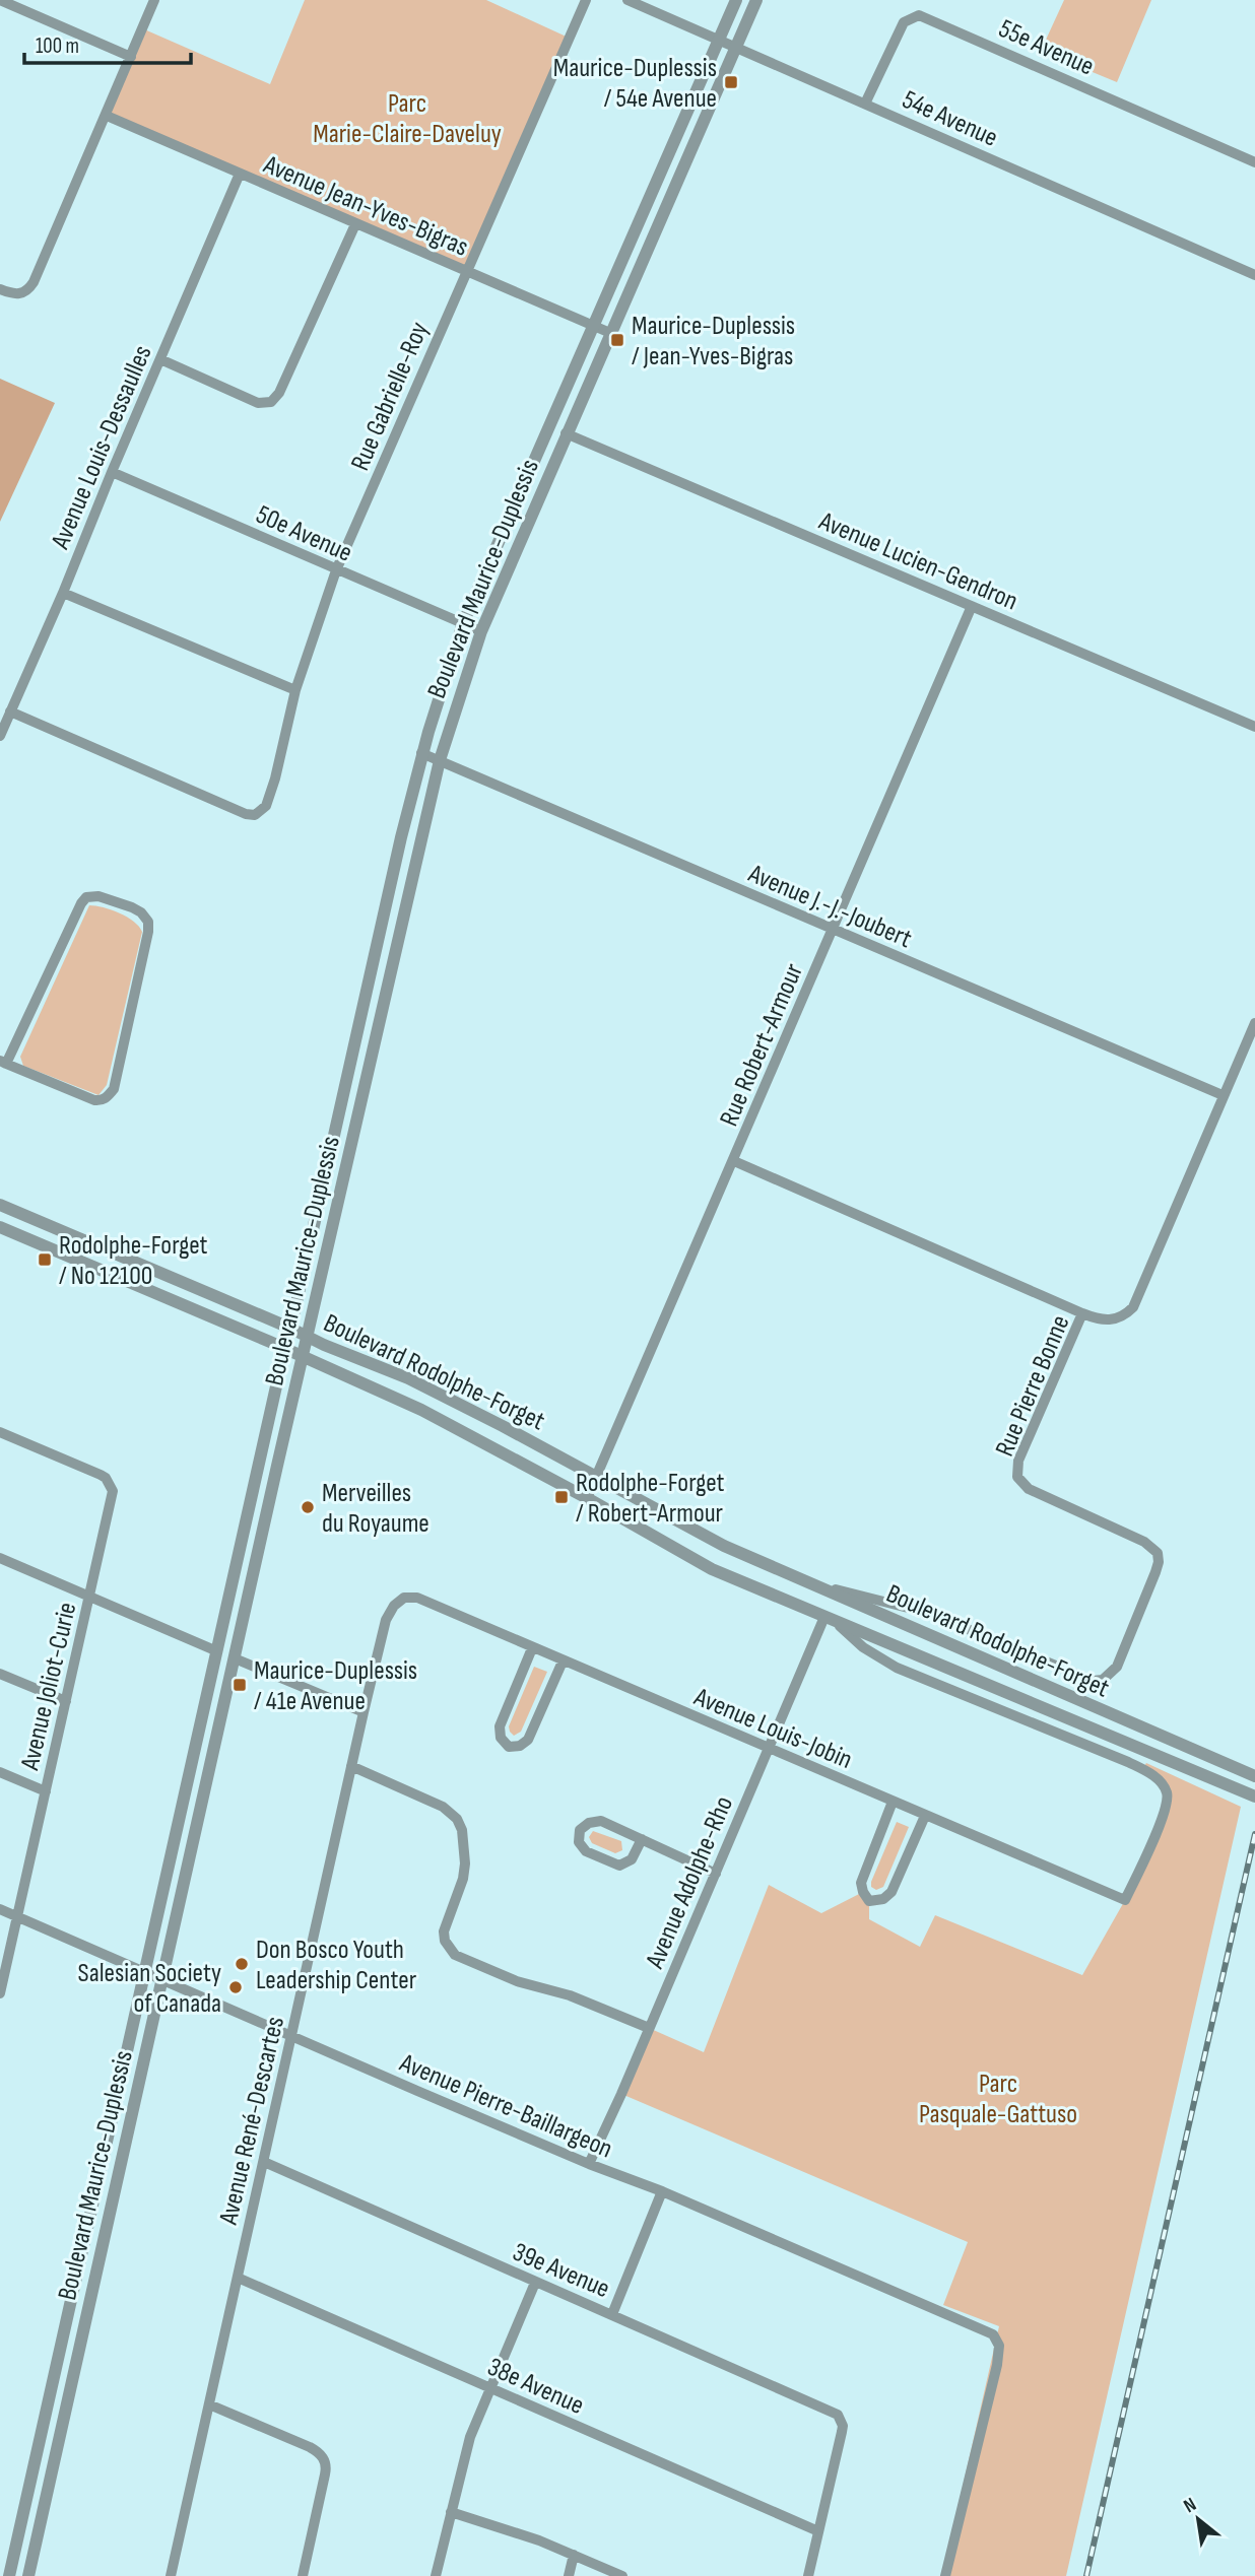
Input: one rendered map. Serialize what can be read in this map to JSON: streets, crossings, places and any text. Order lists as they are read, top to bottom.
{
  "streets": {
    "street": [
      "55e Avenue",
      "54e Avenue",
      "Avenue Jean-Yves-Bigras",
      "Rue Gabrielle-Roy",
      "Avenue Louis-Dessaulles",
      "50e Avenue",
      "Avenue Lucien-Gendron",
      "Boulevard Maurice-Duplessis",
      "Avenue J.-J.-Joubert",
      "Rue Robert-Armour",
      "Boulevard Rodolphe-Forget",
      "Rue Pierre Bonne",
      "Avenue Joliot-Curie",
      "Avenue Louis-Jobin",
      "Avenue Adolphe-Rho",
      "Avenue Pierre-Baillargeon",
      "Avenue René-Descartes",
      "39e Avenue",
      "38e Avenue"
    ]
  },
  "crossings": [
    ["55e Avenue", "54e Avenue"],
    ["54e Avenue", "Boulevard Maurice-Duplessis"],
    ["Avenue Jean-Yves-Bigras", "Rue Gabrielle-Roy"],
    ["Avenue Jean-Yves-Bigras", "Avenue Louis-Dessaulles"],
    ["Avenue Jean-Yves-Bigras", "Boulevard Maurice-Duplessis"],
    ["Rue Gabrielle-Roy", "Avenue Louis-Dessaulles"],
    ["Rue Gabrielle-Roy", "50e Avenue"],
    ["Avenue Louis-Dessaulles", "50e Avenue"],
    ["50e Avenue", "Boulevard Maurice-Duplessis"],
    ["Avenue Lucien-Gendron", "Boulevard Maurice-Duplessis"],
    ["Avenue Lucien-Gendron", "Rue Robert-Armour"],
    ["Boulevard Maurice-Duplessis", "Avenue J.-J.-Joubert"],
    ["Boulevard Maurice-Duplessis", "Boulevard Rodolphe-Forget"],
    ["Boulevard Maurice-Duplessis", "Avenue Pierre-Baillargeon"],
    ["Avenue J.-J.-Joubert", "Rue Robert-Armour"],
    ["Avenue J.-J.-Joubert", "Rue Pierre Bonne"],
    ["Rue Robert-Armour", "Boulevard Rodolphe-Forget"],
    ["Boulevard Rodolphe-Forget", "Rue Pierre Bonne"],
    ["Boulevard Rodolphe-Forget", "Avenue Louis-Jobin"],
    ["Boulevard Rodolphe-Forget", "Avenue Adolphe-Rho"],
    ["Avenue Joliot-Curie", "Avenue Pierre-Baillargeon"],
    ["Avenue Louis-Jobin", "Avenue Adolphe-Rho"],
    ["Avenue Louis-Jobin", "Avenue René-Descartes"],
    ["Avenue Adolphe-Rho", "Avenue Pierre-Baillargeon"],
    ["Avenue Pierre-Baillargeon", "Avenue René-Descartes"],
    ["Avenue René-Descartes", "39e Avenue"],
    ["Avenue René-Descartes", "38e Avenue"],
    ["39e Avenue", "38e Avenue"]
  ],
  "parks": ["Parc Marie-Claire-Daveluy", "Parc Pasquale-Gattuso"],
  "places": {
    "transit": [
      "Maurice-Duplessis / 54e Avenue",
      "Maurice-Duplessis / Jean-Yves-Bigras",
      "Rodolphe-Forget / No 12100",
      "Rodolphe-Forget / Robert-Armour",
      "Maurice-Duplessis / 41e Avenue"
    ],
    "other": ["Merveilles du Royaume", "Don Bosco Youth Leadership Center", "Salesian Society of Canada"]
  },
  "scale_bar": "100 m",
  "north": "top left"
}
